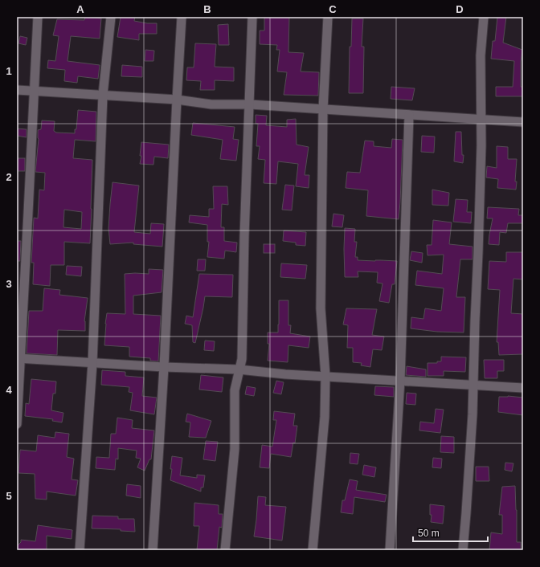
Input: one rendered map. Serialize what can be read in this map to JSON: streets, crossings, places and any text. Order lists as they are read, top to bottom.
{
  "scale_bar": "50 m",
  "grid": {
    "columns": [
      "A",
      "B",
      "C",
      "D"
    ],
    "rows": [
      "1",
      "2",
      "3",
      "4",
      "5"
    ]
  }
}
